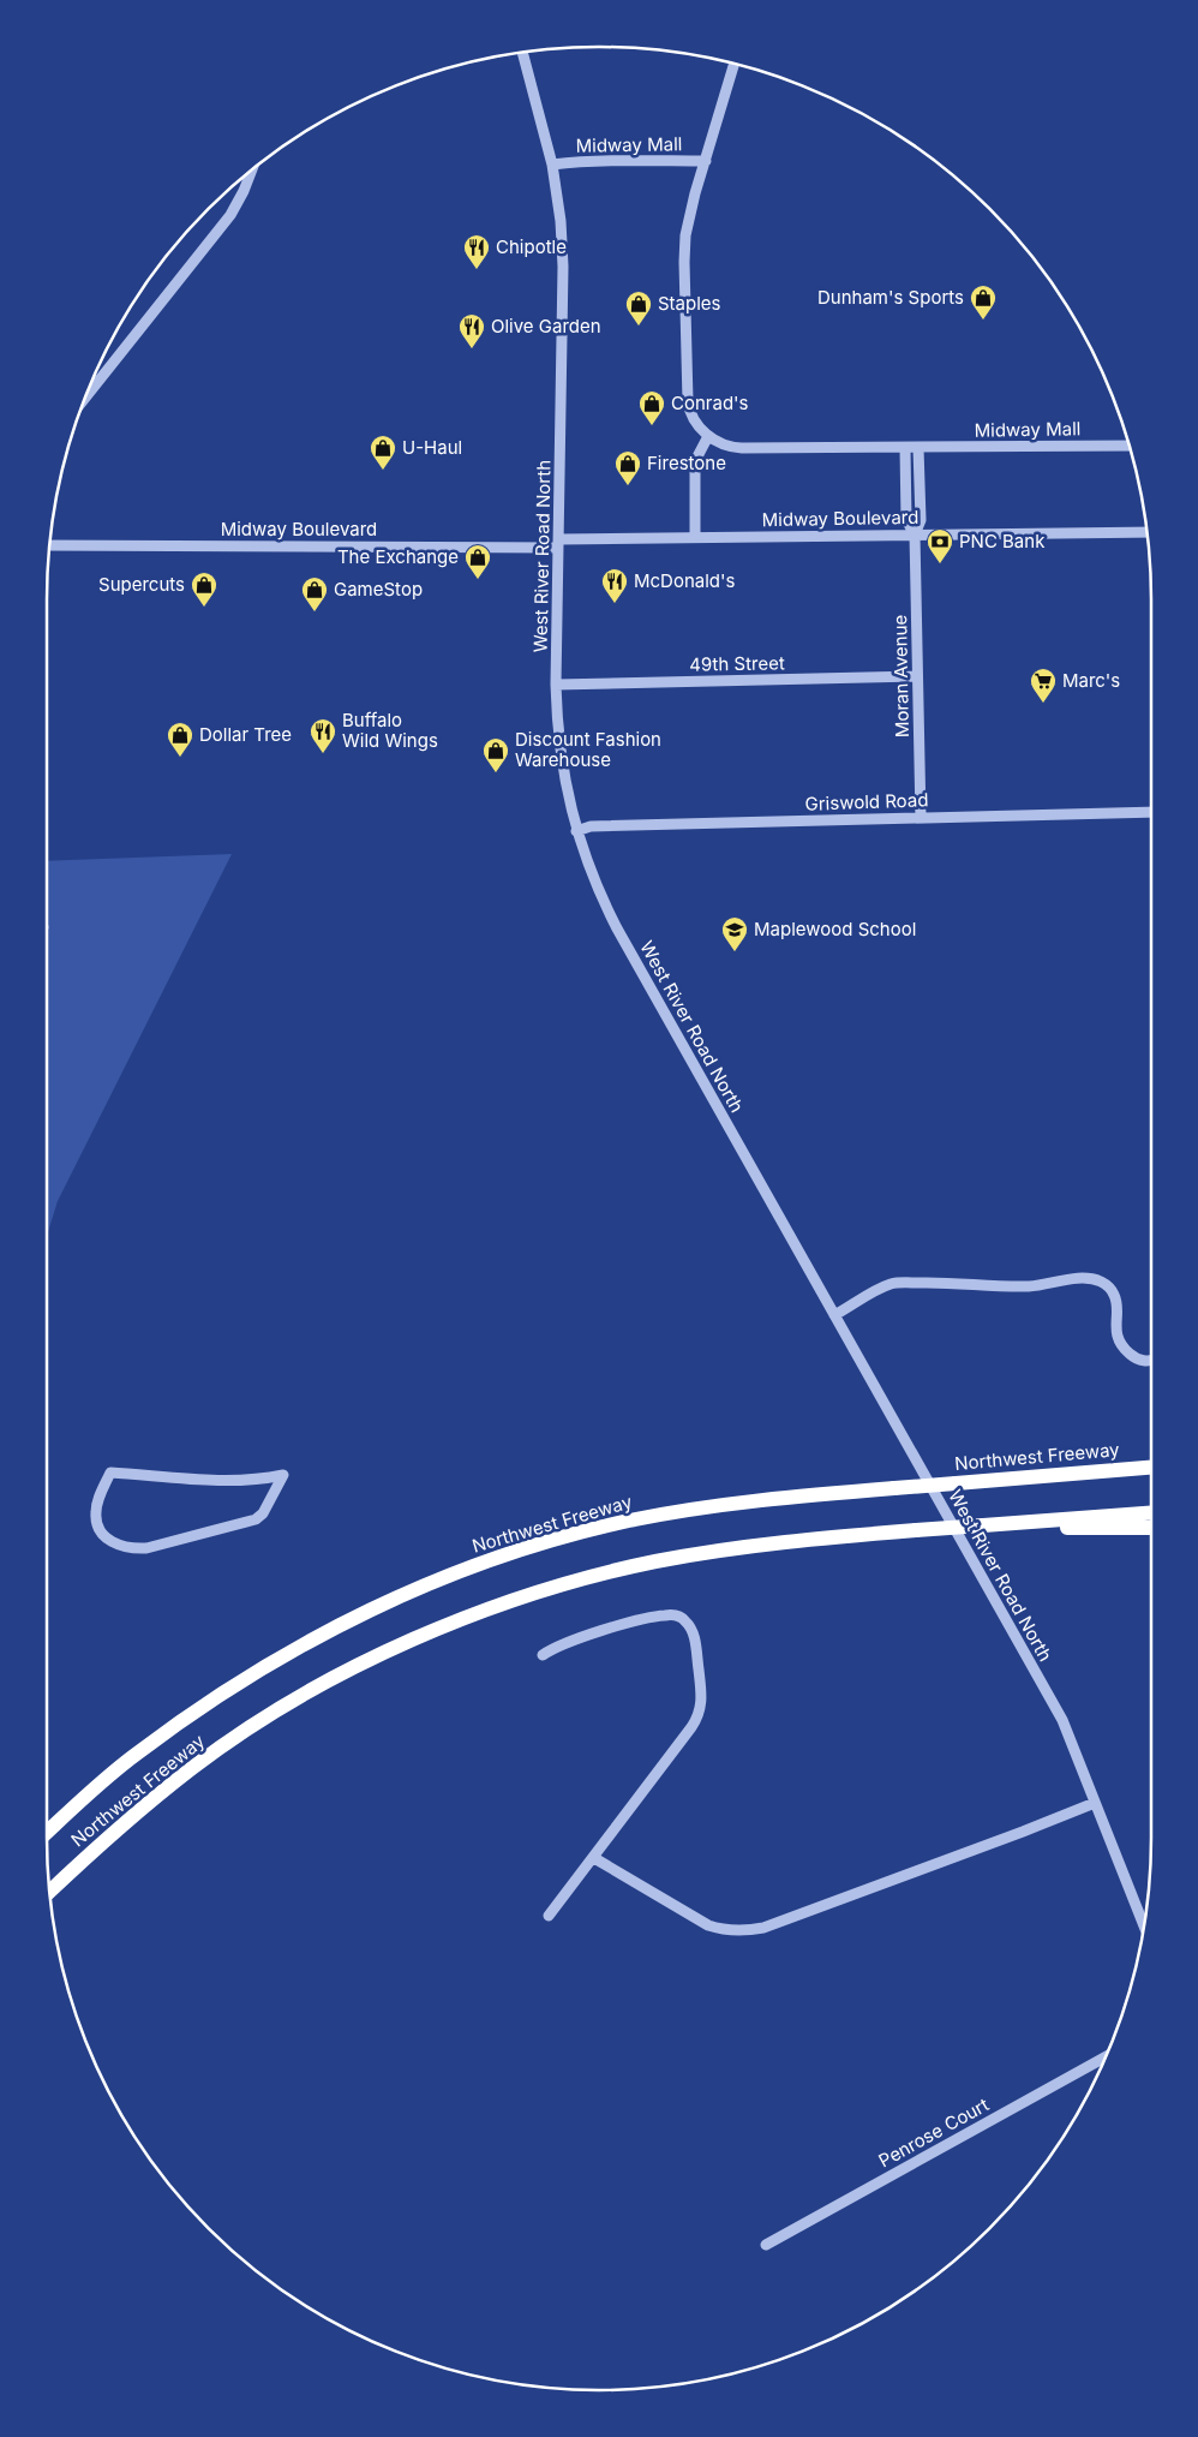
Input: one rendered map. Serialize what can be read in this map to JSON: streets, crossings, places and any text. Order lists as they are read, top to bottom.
{
  "streets": {
    "highway": ["Northwest Freeway"],
    "street": [
      "Midway Mall",
      "Midway Boulevard",
      "West River Road North",
      "49th Street",
      "Moran Avenue",
      "Griswold Road",
      "Penrose Court"
    ]
  },
  "crossings": [
    ["Midway Mall", "West River Road North"],
    ["Midway Mall", "Moran Avenue"],
    ["Midway Boulevard", "West River Road North"],
    ["Midway Boulevard", "Moran Avenue"],
    ["West River Road North", "49th Street"],
    ["West River Road North", "Griswold Road"],
    ["49th Street", "Moran Avenue"],
    ["Moran Avenue", "Griswold Road"]
  ],
  "places": {
    "restaurant": [
      "Chipotle",
      "Olive Garden",
      "McDonald's",
      "Buffalo Wild Wings"
    ],
    "shop": [
      "Dunham's Sports",
      "Staples",
      "Conrad's",
      "U-Haul",
      "Firestone",
      "The Exchange",
      "Supercuts",
      "GameStop",
      "Dollar Tree",
      "Discount Fashion Warehouse"
    ],
    "bank": ["PNC Bank"],
    "supermarket": ["Marc's"],
    "school or university": ["Maplewood School"]
  }
}
